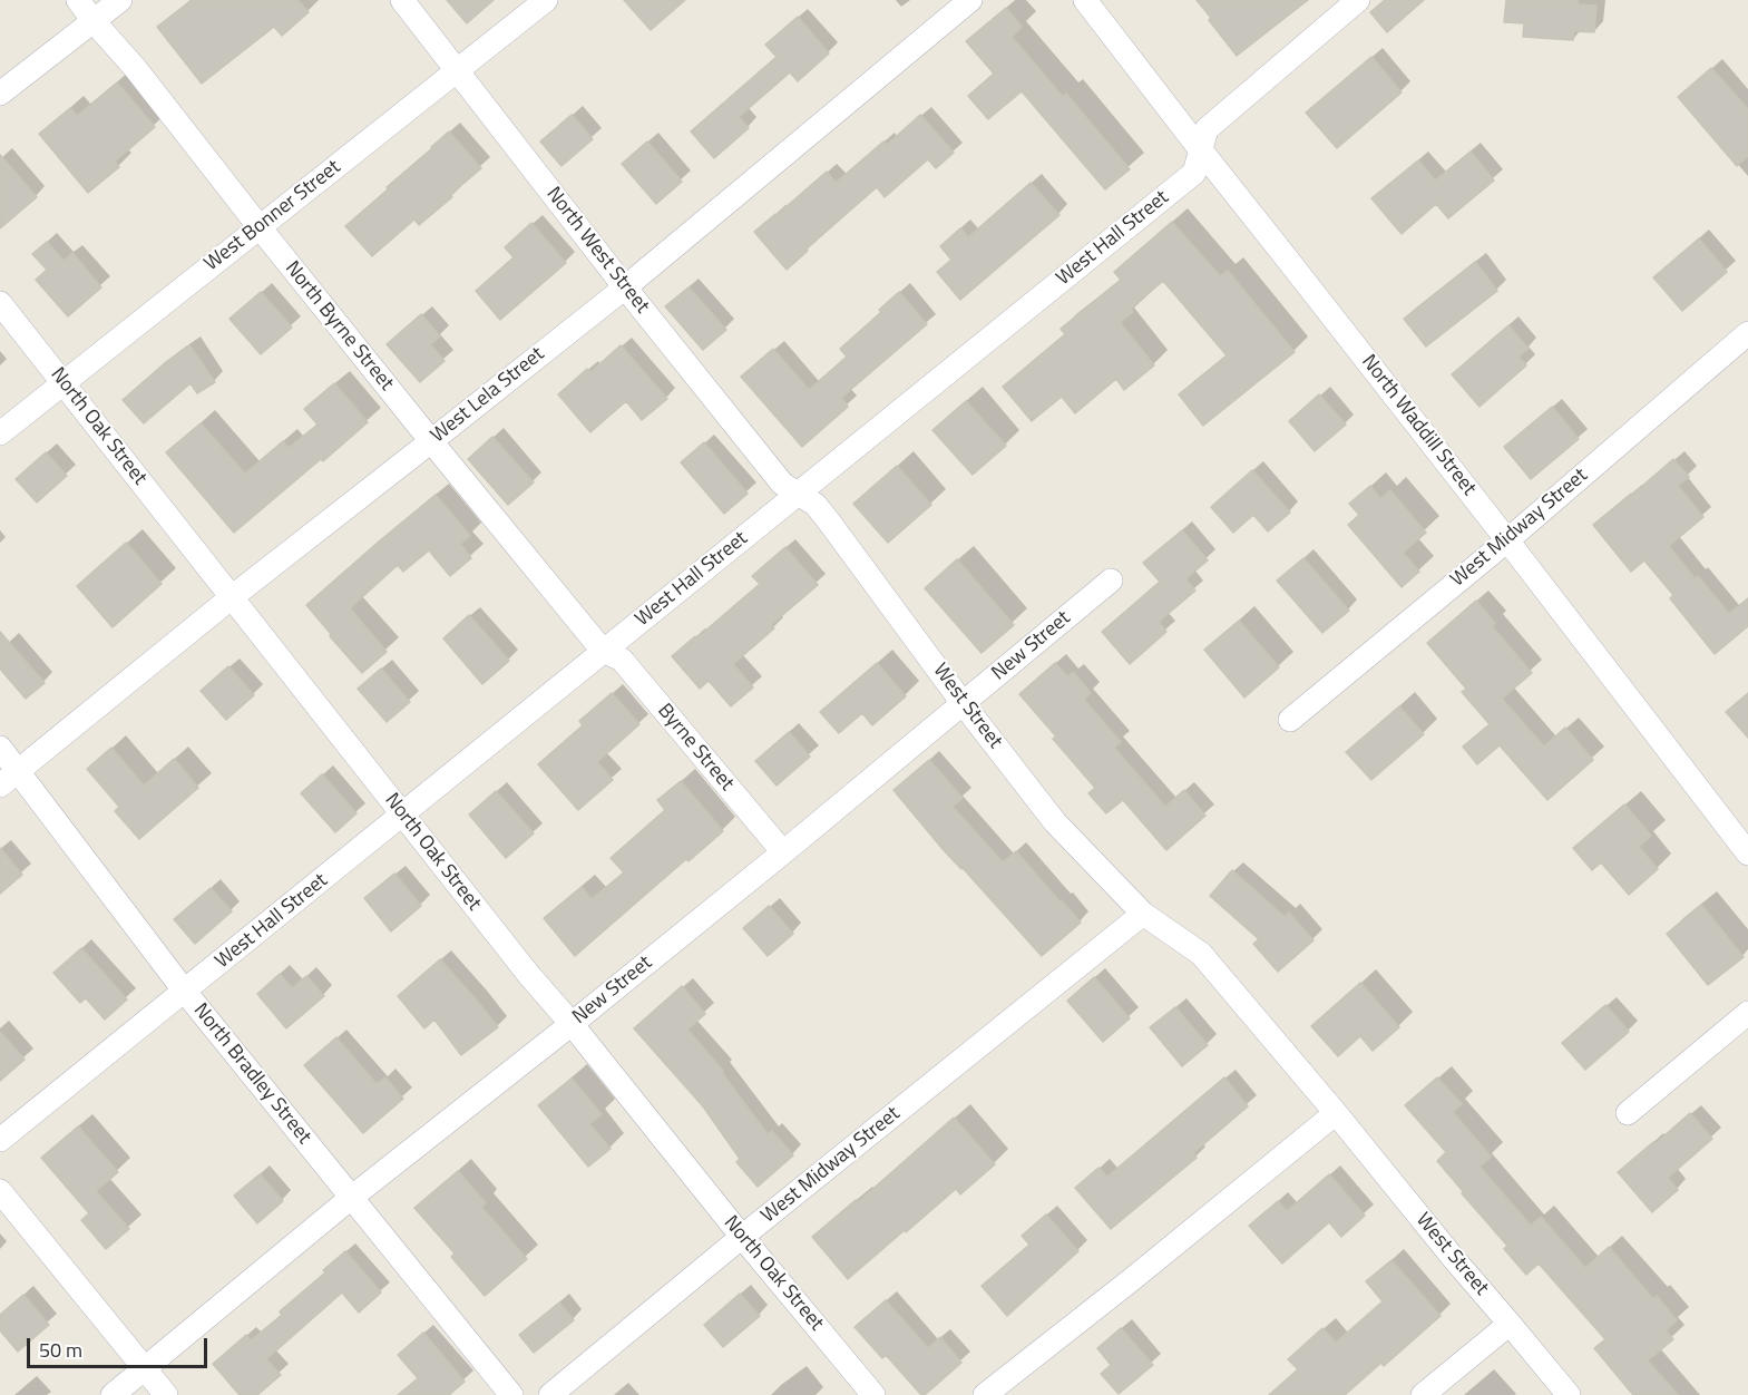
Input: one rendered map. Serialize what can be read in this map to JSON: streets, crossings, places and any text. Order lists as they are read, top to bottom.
{
  "streets": {
    "street": [
      "West Bonner Street",
      "West Hall Street",
      "North West Street",
      "North Byrne Street",
      "West Lela Street",
      "North Waddill Street",
      "North Oak Street",
      "West Midway Street",
      "New Street",
      "West Street",
      "Byrne Street",
      "North Bradley Street"
    ]
  },
  "crossings": [
    ["West Bonner Street", "North West Street"],
    ["West Bonner Street", "North Byrne Street"],
    ["West Bonner Street", "North Oak Street"],
    ["West Hall Street", "North West Street"],
    ["West Hall Street", "North Byrne Street"],
    ["West Hall Street", "North Waddill Street"],
    ["West Hall Street", "North Oak Street"],
    ["West Hall Street", "West Street"],
    ["West Hall Street", "Byrne Street"],
    ["West Hall Street", "North Bradley Street"],
    ["North West Street", "West Lela Street"],
    ["North West Street", "West Street"],
    ["North Byrne Street", "West Lela Street"],
    ["North Byrne Street", "Byrne Street"],
    ["West Lela Street", "North Oak Street"],
    ["West Lela Street", "North Bradley Street"],
    ["North Waddill Street", "West Midway Street"],
    ["North Oak Street", "West Midway Street"],
    ["North Oak Street", "New Street"],
    ["West Midway Street", "West Street"],
    ["New Street", "West Street"],
    ["New Street", "Byrne Street"],
    ["New Street", "North Bradley Street"]
  ],
  "scale_bar": "50 m"
}
